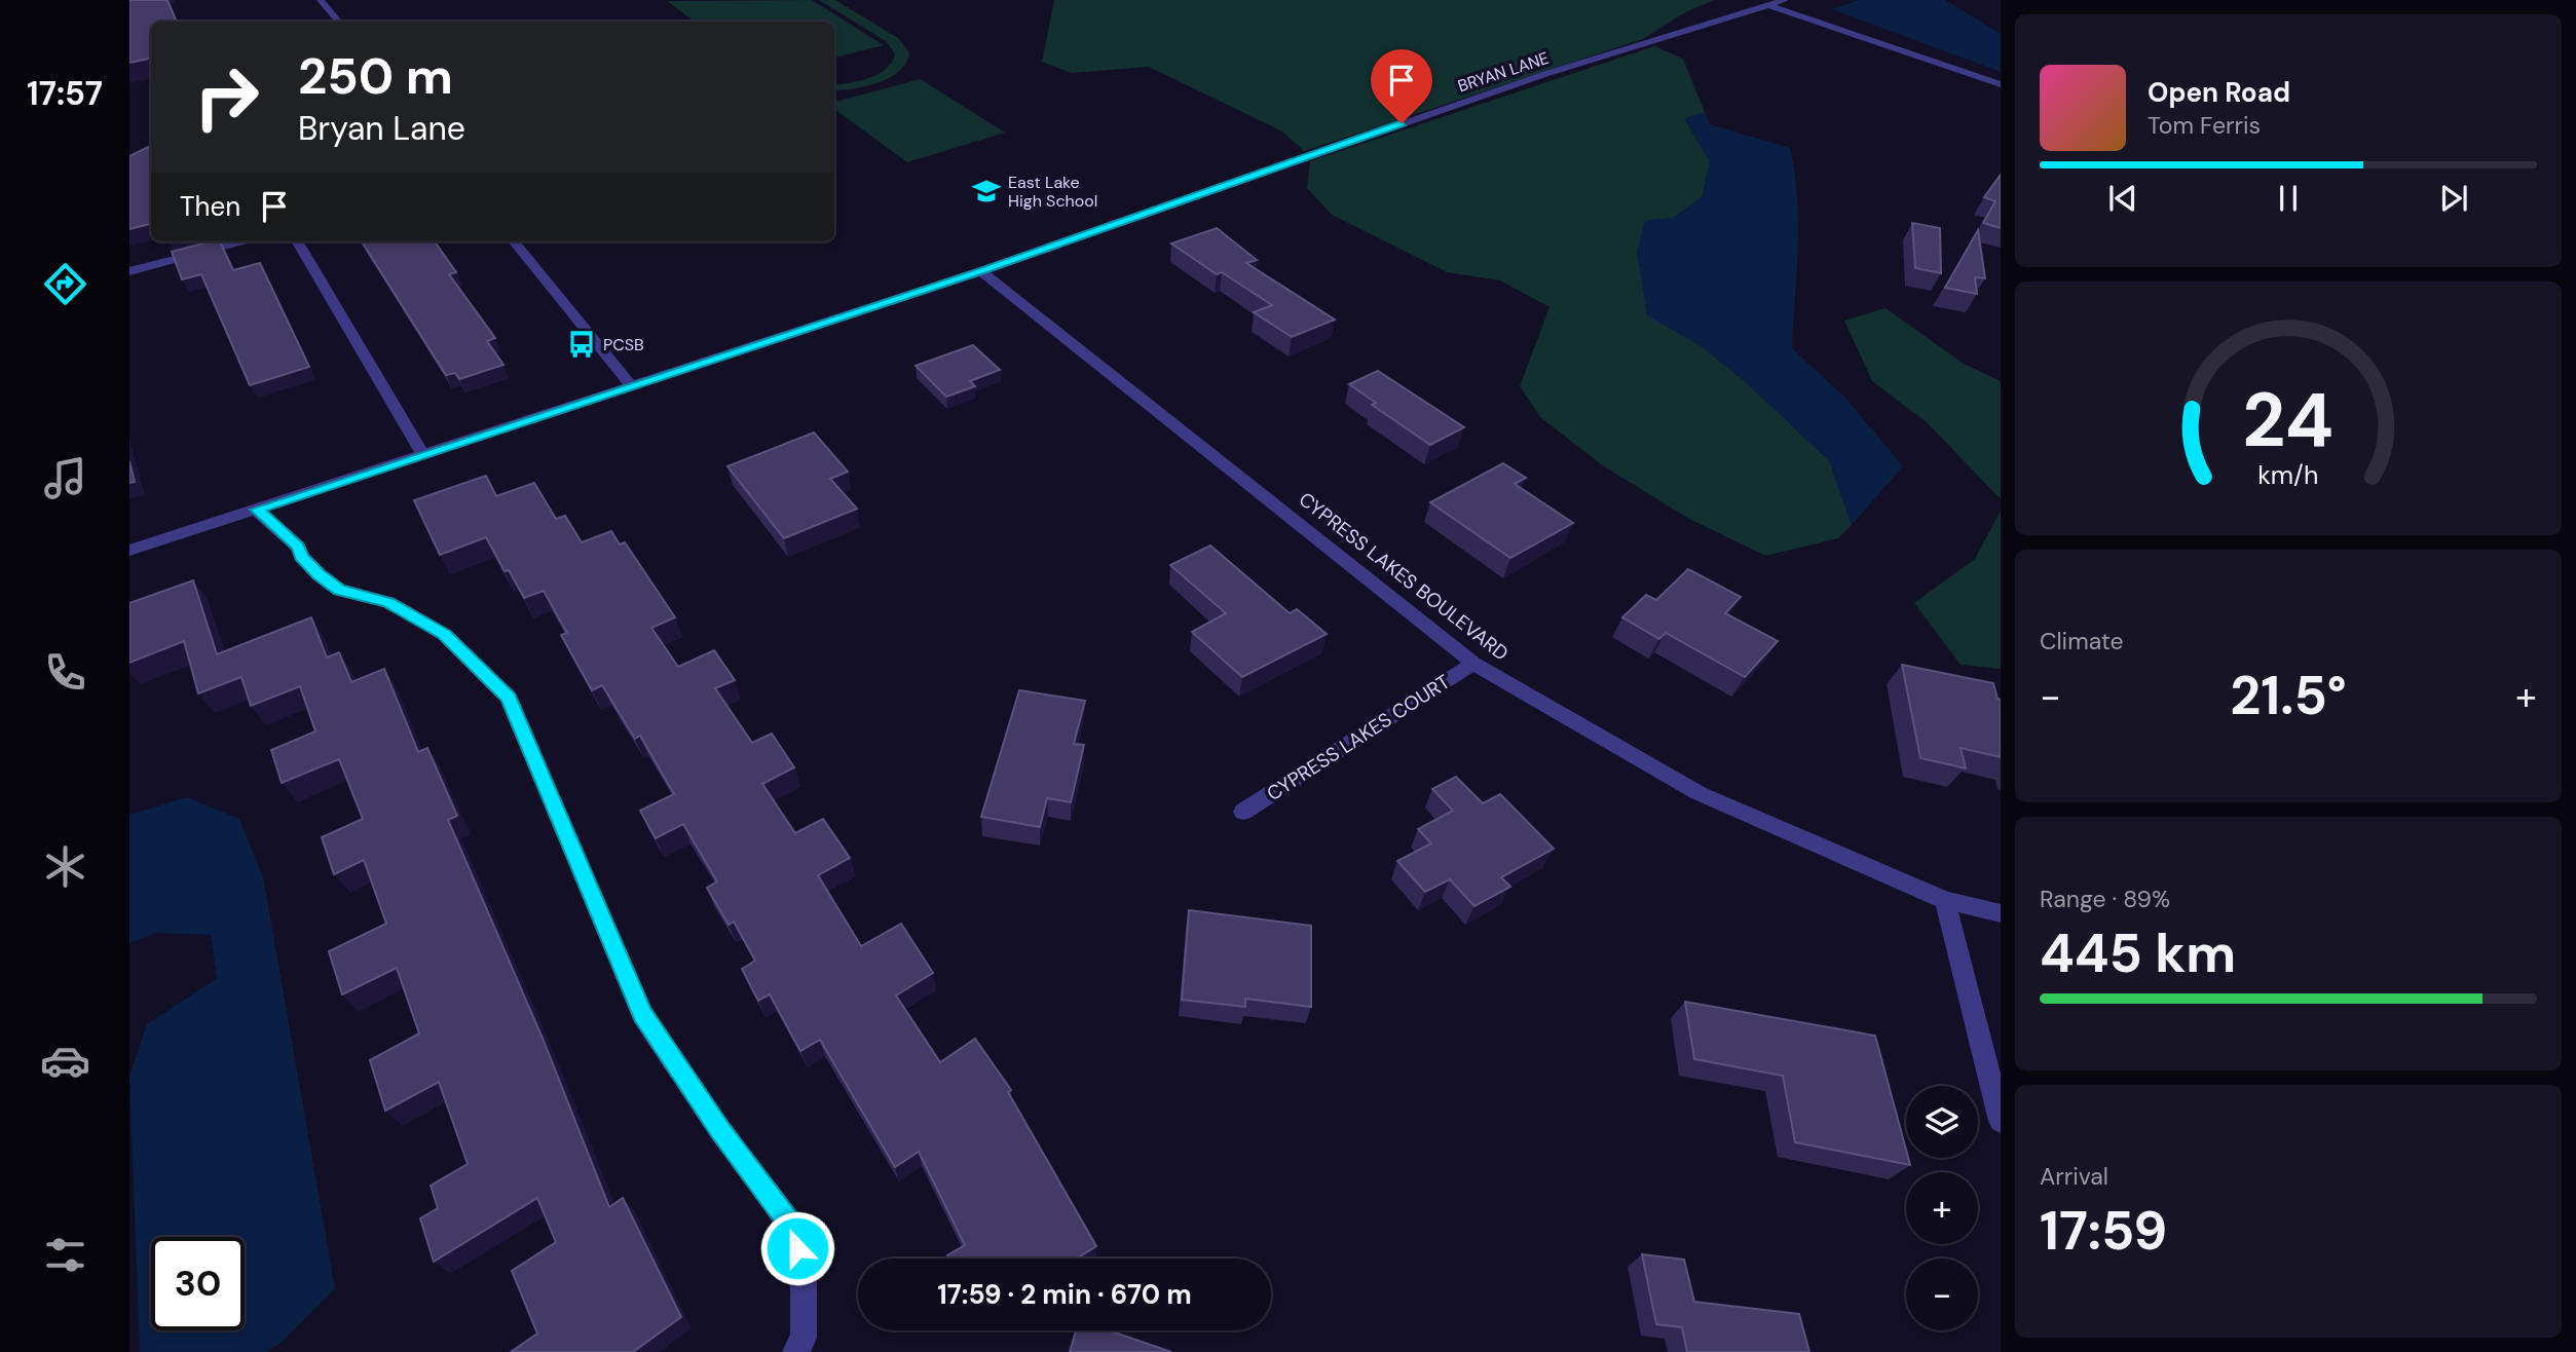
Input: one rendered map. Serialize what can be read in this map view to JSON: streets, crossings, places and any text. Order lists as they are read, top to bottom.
{
  "streets": {
    "street": ["BRYAN LANE", "CYPRESS LAKES BOULEVARD", "CYPRESS LAKES COURT"]
  },
  "crossings": [
    ["BRYAN LANE", "CYPRESS LAKES BOULEVARD"],
    ["CYPRESS LAKES BOULEVARD", "CYPRESS LAKES COURT"]
  ],
  "places": {
    "school or university": ["East Lake High School"],
    "bus stop": ["PCSB"]
  },
  "page": {
    "tabs": "17:57",
    "turn": ["250 m", "Bryan Lane"],
    "song": ["Open Road", "Tom Ferris"],
    "then": "Then",
    "tile": [
      "Climate",
      ["Range · 89%", "445 km"],
      ["Arrival", "17:59"]
    ],
    "heat": ["−", "21.5°", "+"],
    "map_buttons": ["+", "−"],
    "limit": "30",
    "trip": "17:59 · 2 min · 670 m",
    "gauge": ["24", "km/h"]
  }
}
